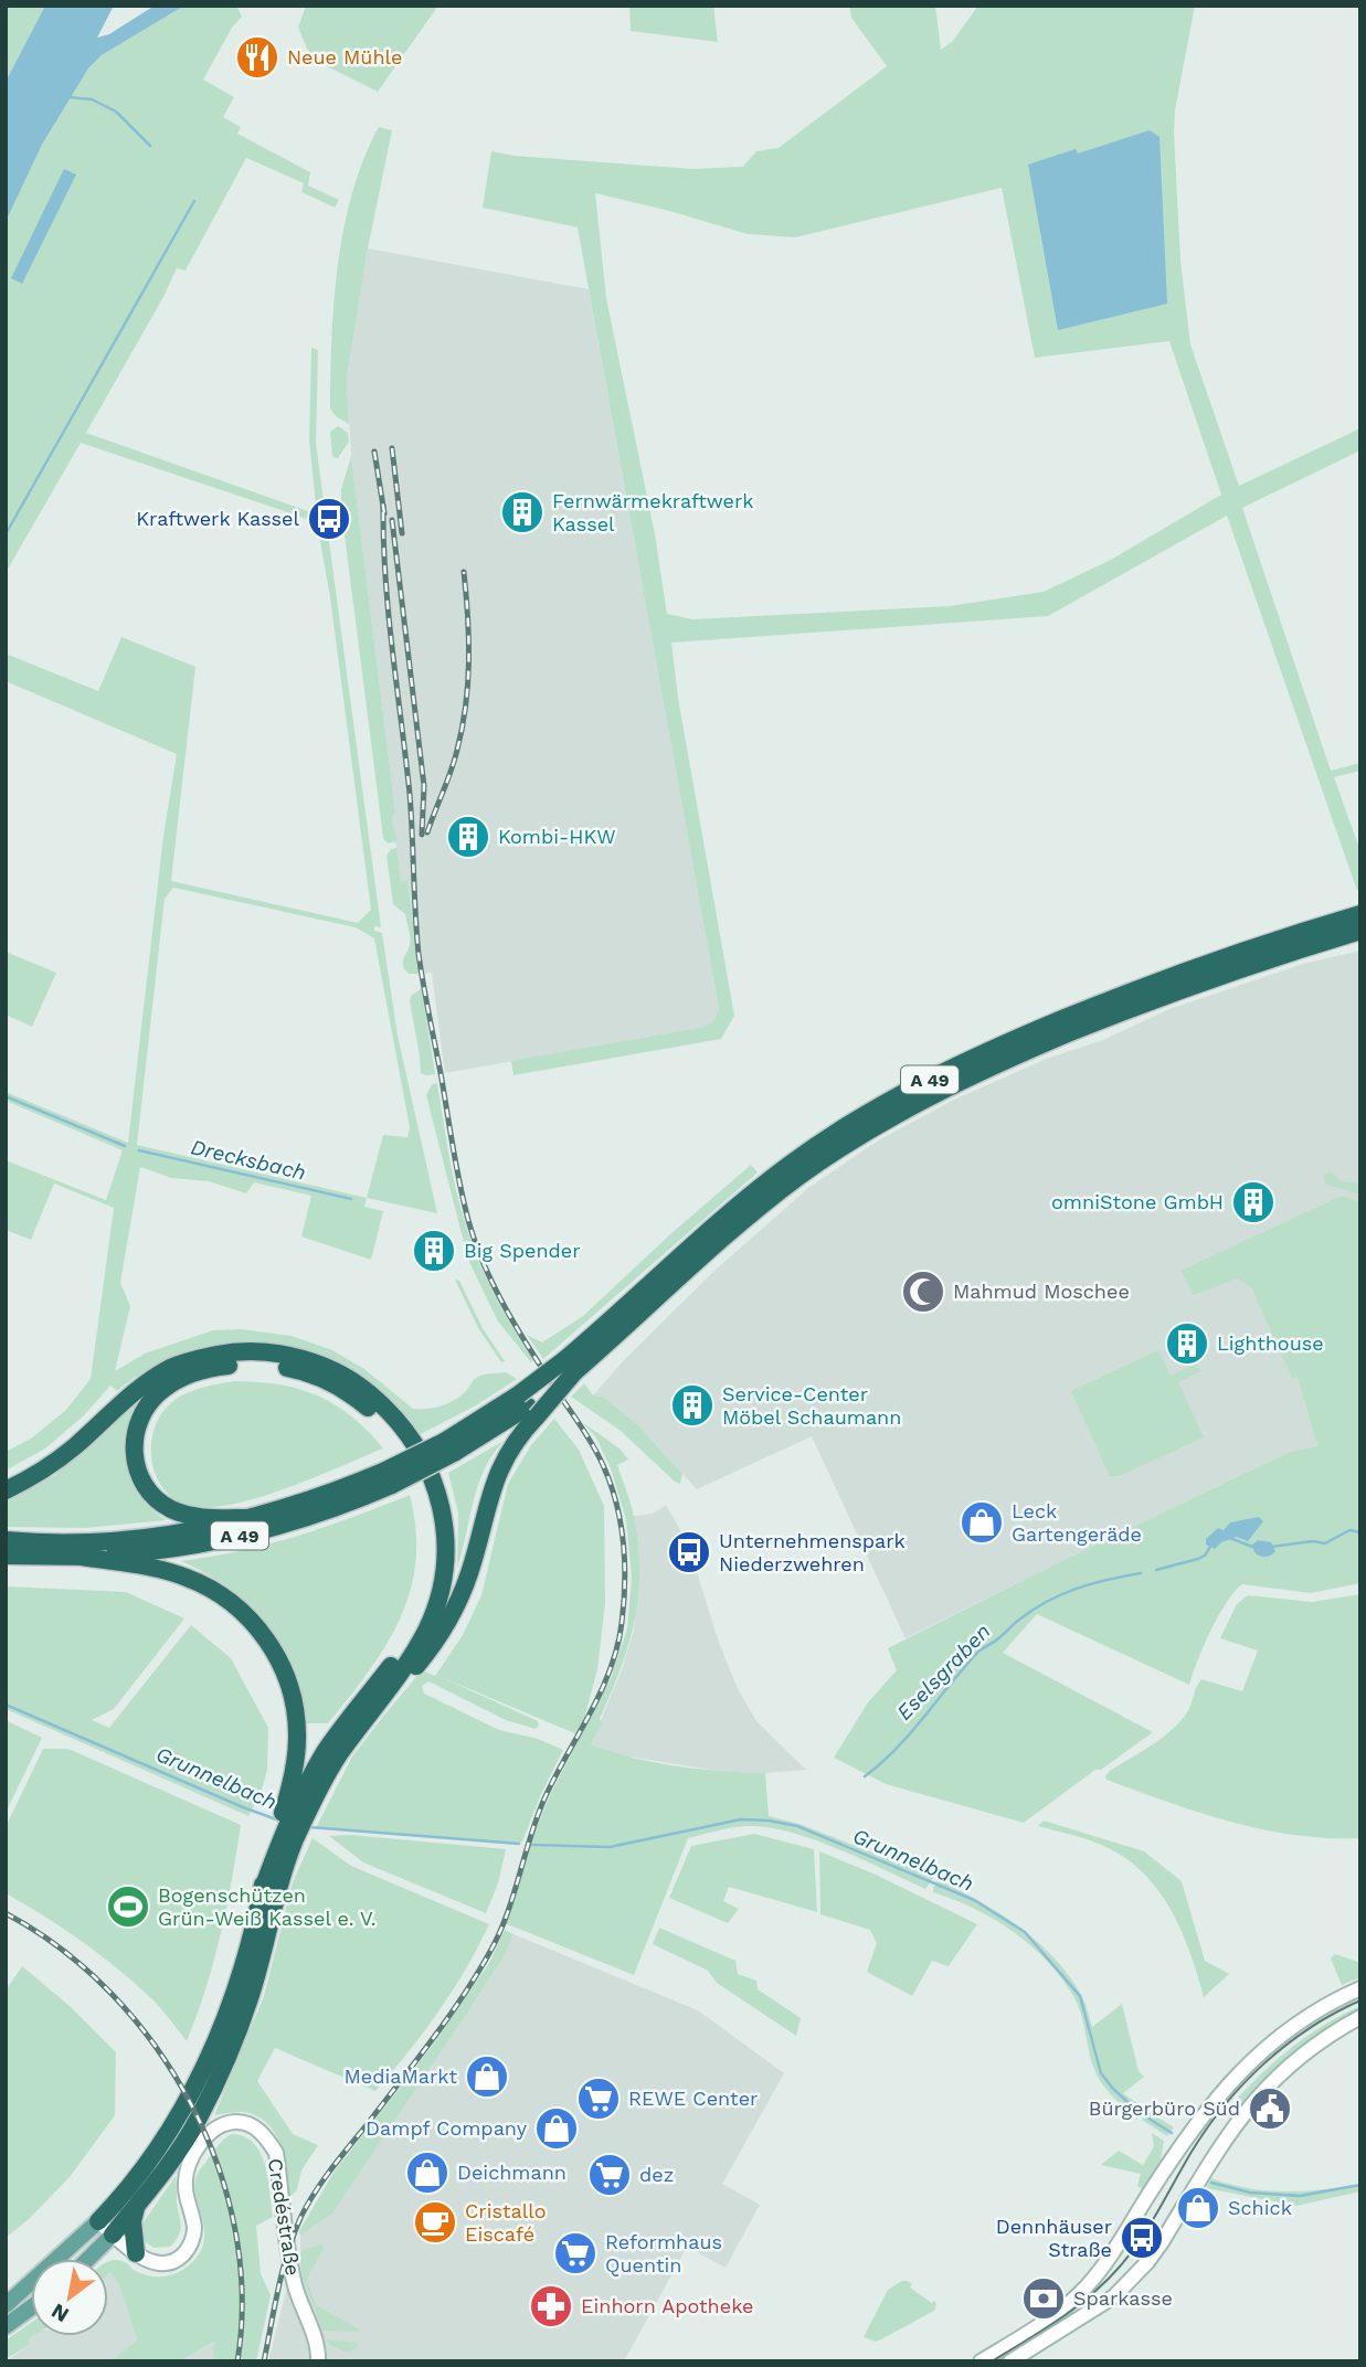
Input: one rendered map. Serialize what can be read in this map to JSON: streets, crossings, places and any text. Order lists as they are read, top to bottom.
{
  "streets": {
    "highway": ["A 49"],
    "main road": ["Credéstraße"]
  },
  "water": ["Drecksbach", "Eselsgraben", "Grunnelbach"],
  "places": {
    "restaurant": ["Neue Mühle"],
    "building": [
      "Fernwärmekraftwerk Kassel",
      "Kombi-HKW",
      "omniStone GmbH",
      "Big Spender",
      "Lighthouse",
      "Service-Center Möbel Schaumann"
    ],
    "bus stop": ["Kraftwerk Kassel", "Unternehmenspark Niederzwehren", "Dennhäuser Straße"],
    "mosque": ["Mahmud Moschee"],
    "shop": [
      "Leck Gartengeräde",
      "MediaMarkt",
      "Dampf Company",
      "Deichmann",
      "Schick"
    ],
    "sports": ["Bogenschützen Grün-Weiß Kassel e. V."],
    "supermarket": ["REWE Center", "dez", "Reformhaus Quentin"],
    "public building": ["Bürgerbüro Süd"],
    "cafe": ["Cristallo Eiscafé"],
    "bank": ["Sparkasse"],
    "pharmacy": ["Einhorn Apotheke"]
  },
  "north": "bottom left"
}
